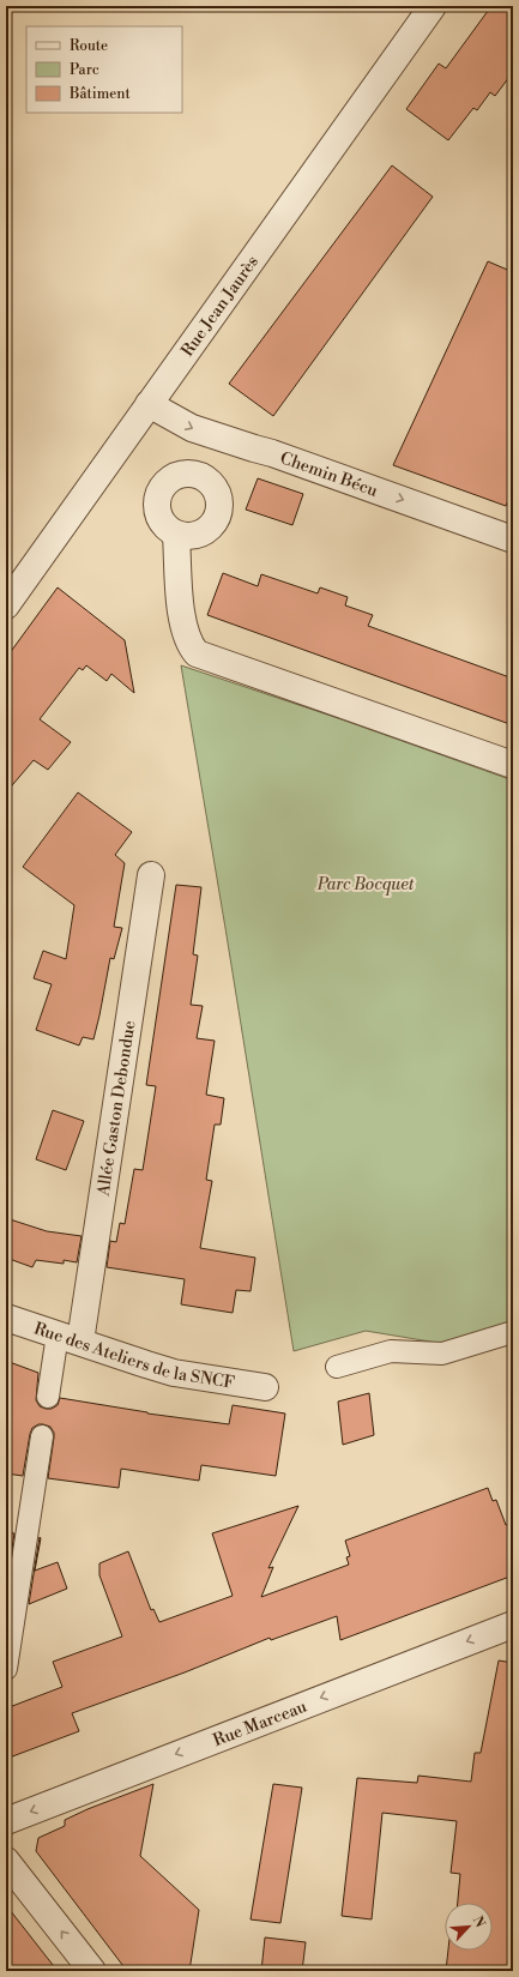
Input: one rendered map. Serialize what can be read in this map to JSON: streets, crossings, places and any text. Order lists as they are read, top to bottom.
{
  "streets": {
    "street": [
      "Rue Jean Jaurès",
      "Chemin Bécu",
      "Allée Gaston Debondue",
      "Rue des Ateliers de la SNCF",
      "Rue Marceau"
    ]
  },
  "crossings": [
    ["Rue Jean Jaurès", "Chemin Bécu"],
    ["Allée Gaston Debondue", "Rue des Ateliers de la SNCF"]
  ],
  "one_way": ["Chemin Bécu", "Rue Marceau"],
  "parks": ["Parc Bocquet"],
  "legend": ["Route", "Parc", "Bâtiment"],
  "north": "top right"
}
